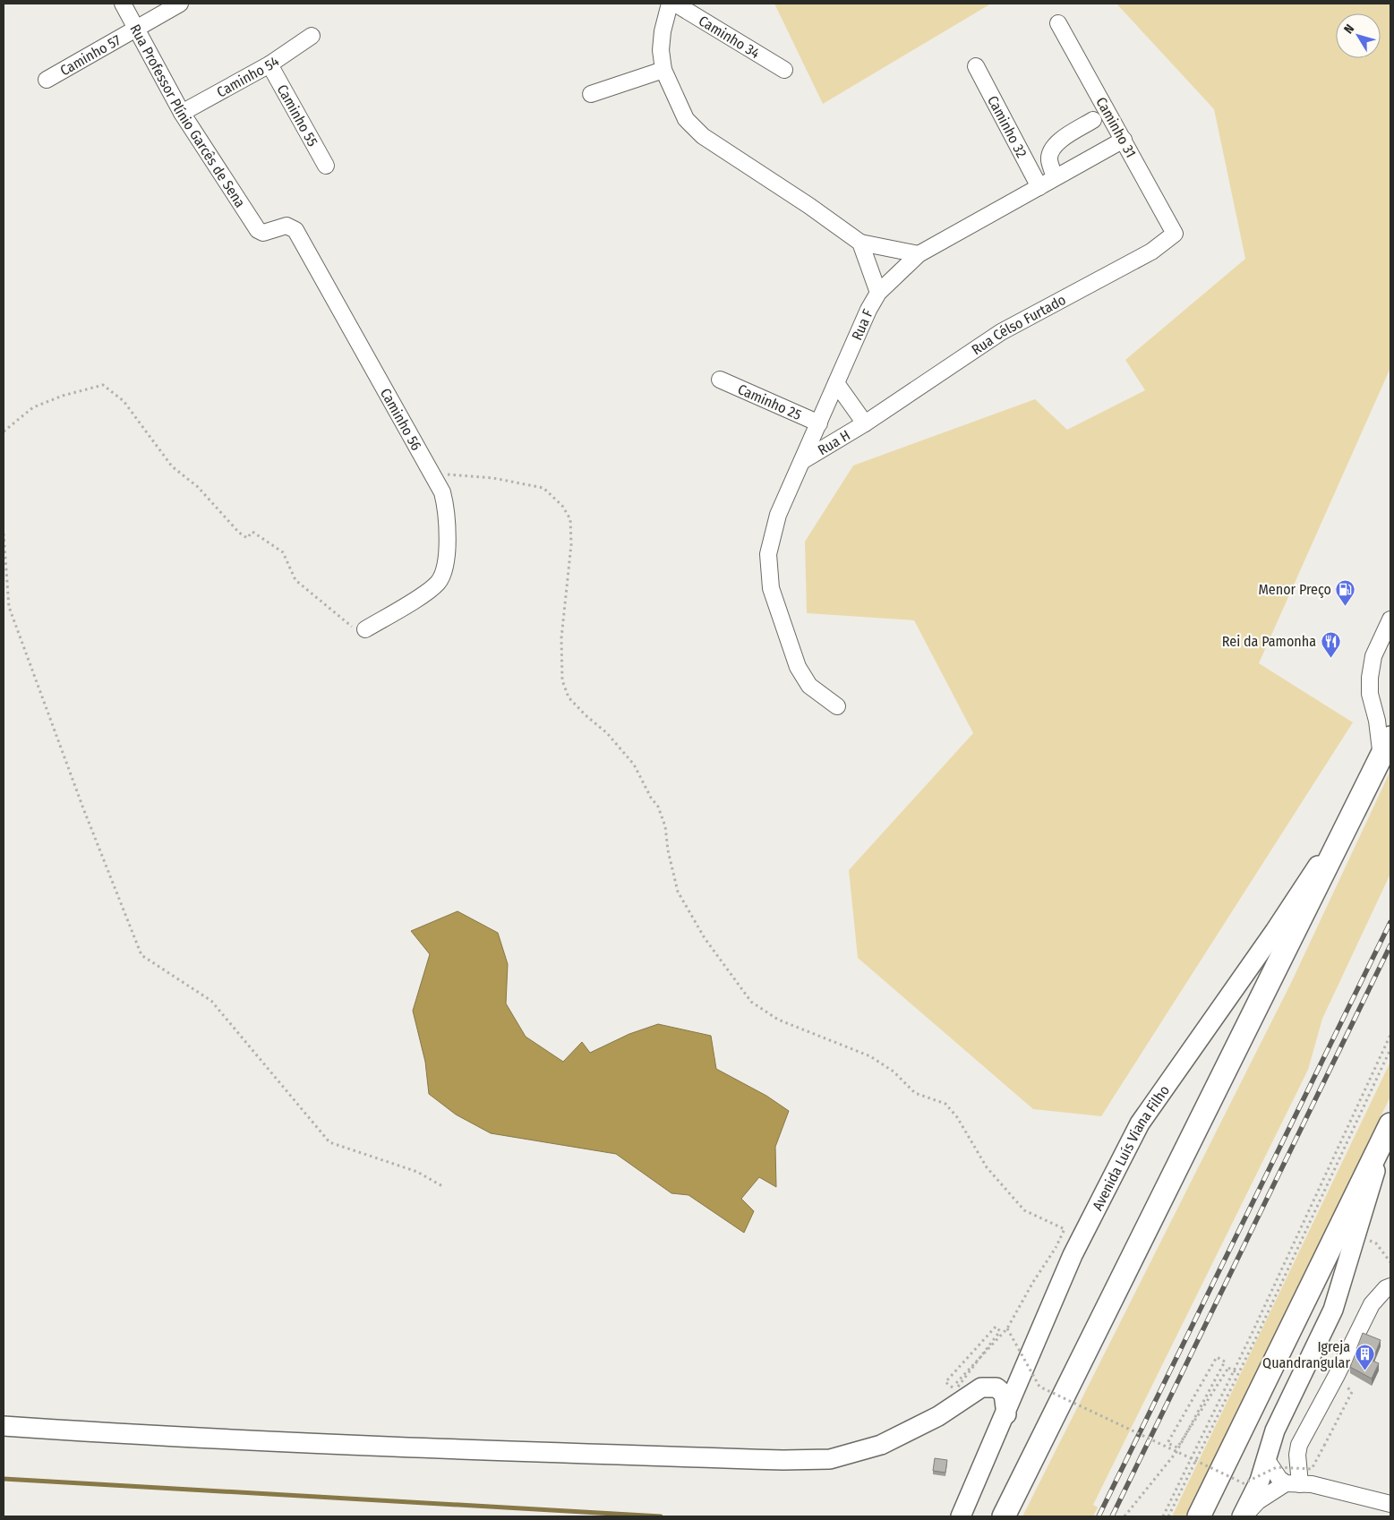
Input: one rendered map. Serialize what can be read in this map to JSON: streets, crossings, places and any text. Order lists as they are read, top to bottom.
{
  "streets": {
    "highway": ["Avenida Luís Viana Filho"],
    "street": [
      "Caminho 34",
      "Caminho 57",
      "Caminho 54",
      "Rua Professor Plínio Garcês de Sena",
      "Caminho 55",
      "Caminho 32",
      "Caminho 31",
      "Rua F",
      "Rua Célso Furtado",
      "Caminho 25",
      "Caminho 56",
      "Rua H"
    ]
  },
  "crossings": [
    ["Caminho 57", "Rua Professor Plínio Garcês de Sena"],
    ["Caminho 54", "Rua Professor Plínio Garcês de Sena"],
    ["Caminho 54", "Caminho 55"],
    ["Rua Professor Plínio Garcês de Sena", "Caminho 56"],
    ["Caminho 31", "Rua Célso Furtado"],
    ["Rua F", "Caminho 25"],
    ["Rua F", "Rua H"],
    ["Rua Célso Furtado", "Rua H"]
  ],
  "places": {
    "fuel station": ["Menor Preço"],
    "restaurant": ["Rei da Pamonha"],
    "building": ["Igreja Quandrangular"]
  },
  "north": "top left"
}
